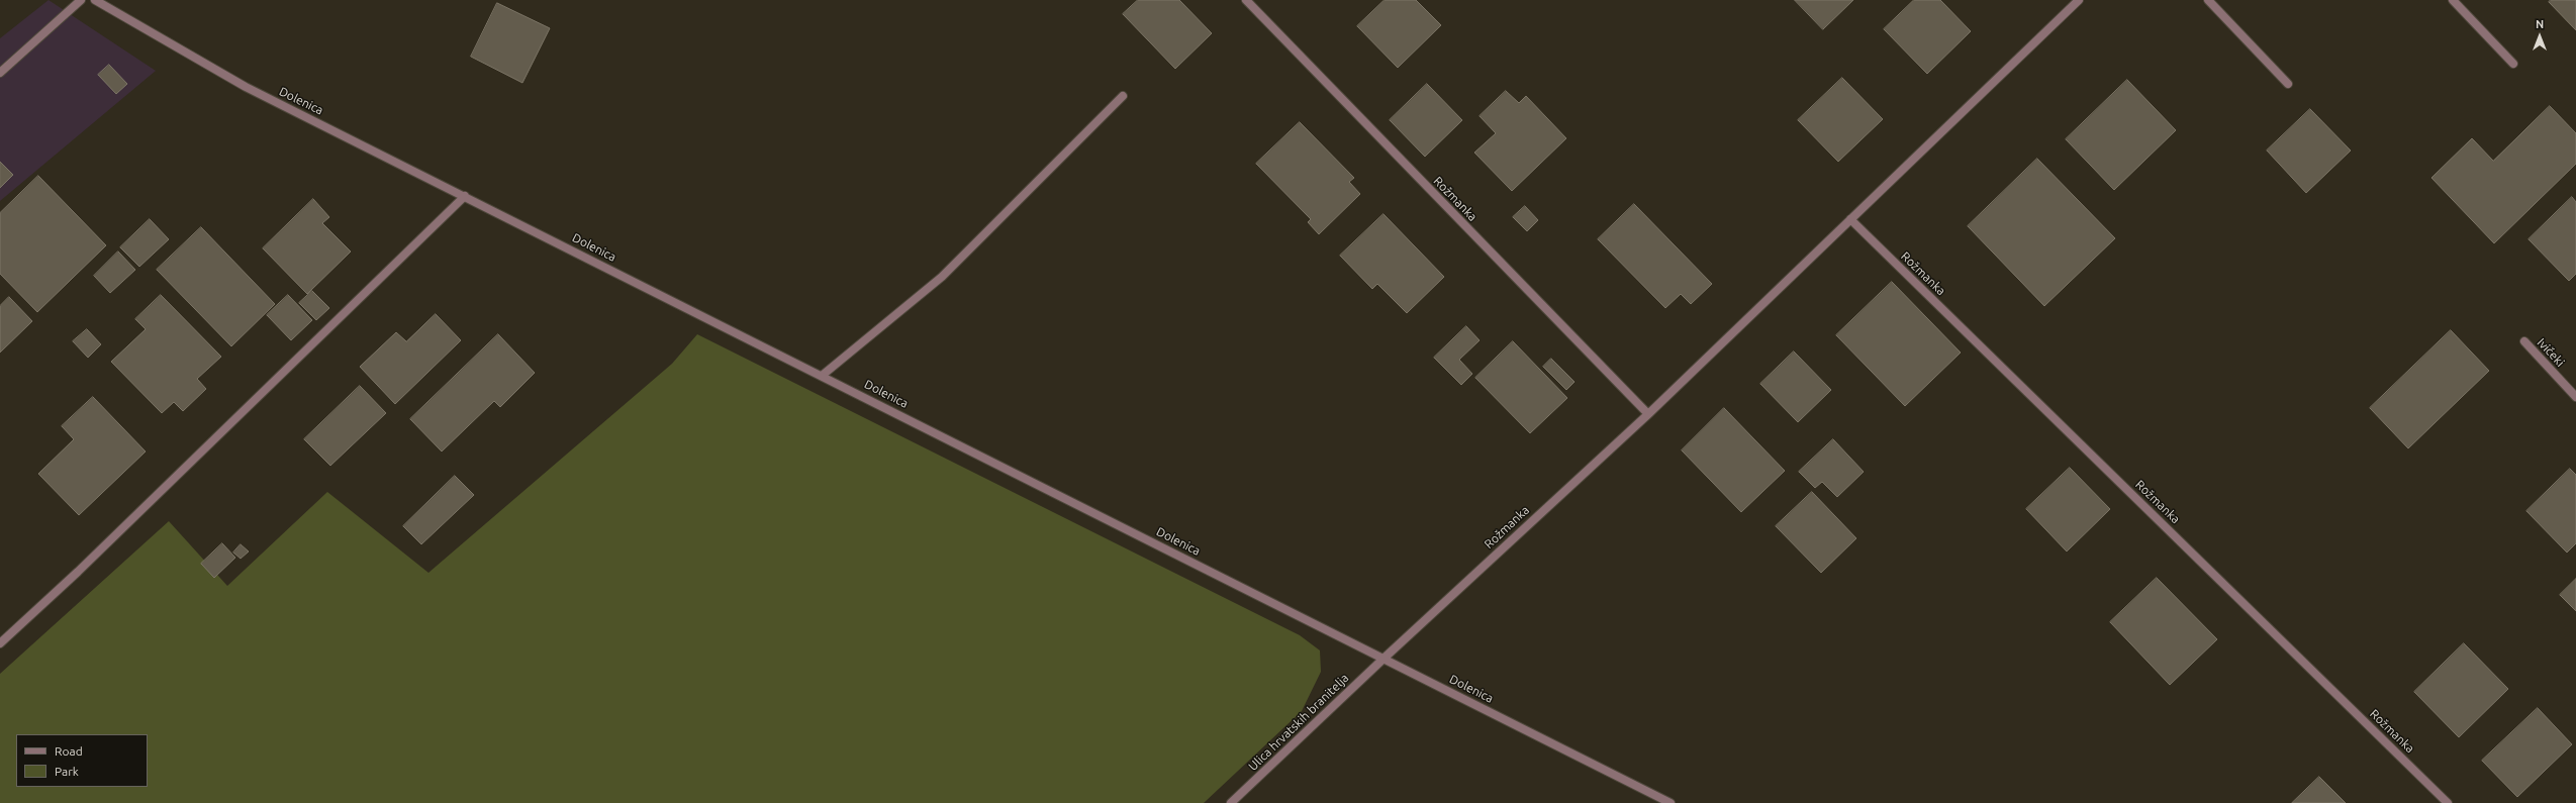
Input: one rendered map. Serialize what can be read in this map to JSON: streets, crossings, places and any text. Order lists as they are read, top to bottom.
{
  "streets": {
    "street": [
      "Dolenica",
      "Rožmanka",
      "Ivičeki",
      "Ulica hrvatskih branitelja"
    ]
  },
  "crossings": [
    ["Dolenica", "Rožmanka"],
    ["Dolenica", "Ulica hrvatskih branitelja"],
    ["Rožmanka", "Ulica hrvatskih branitelja"]
  ],
  "legend": ["Road", "Park"],
  "north": "top"
}
